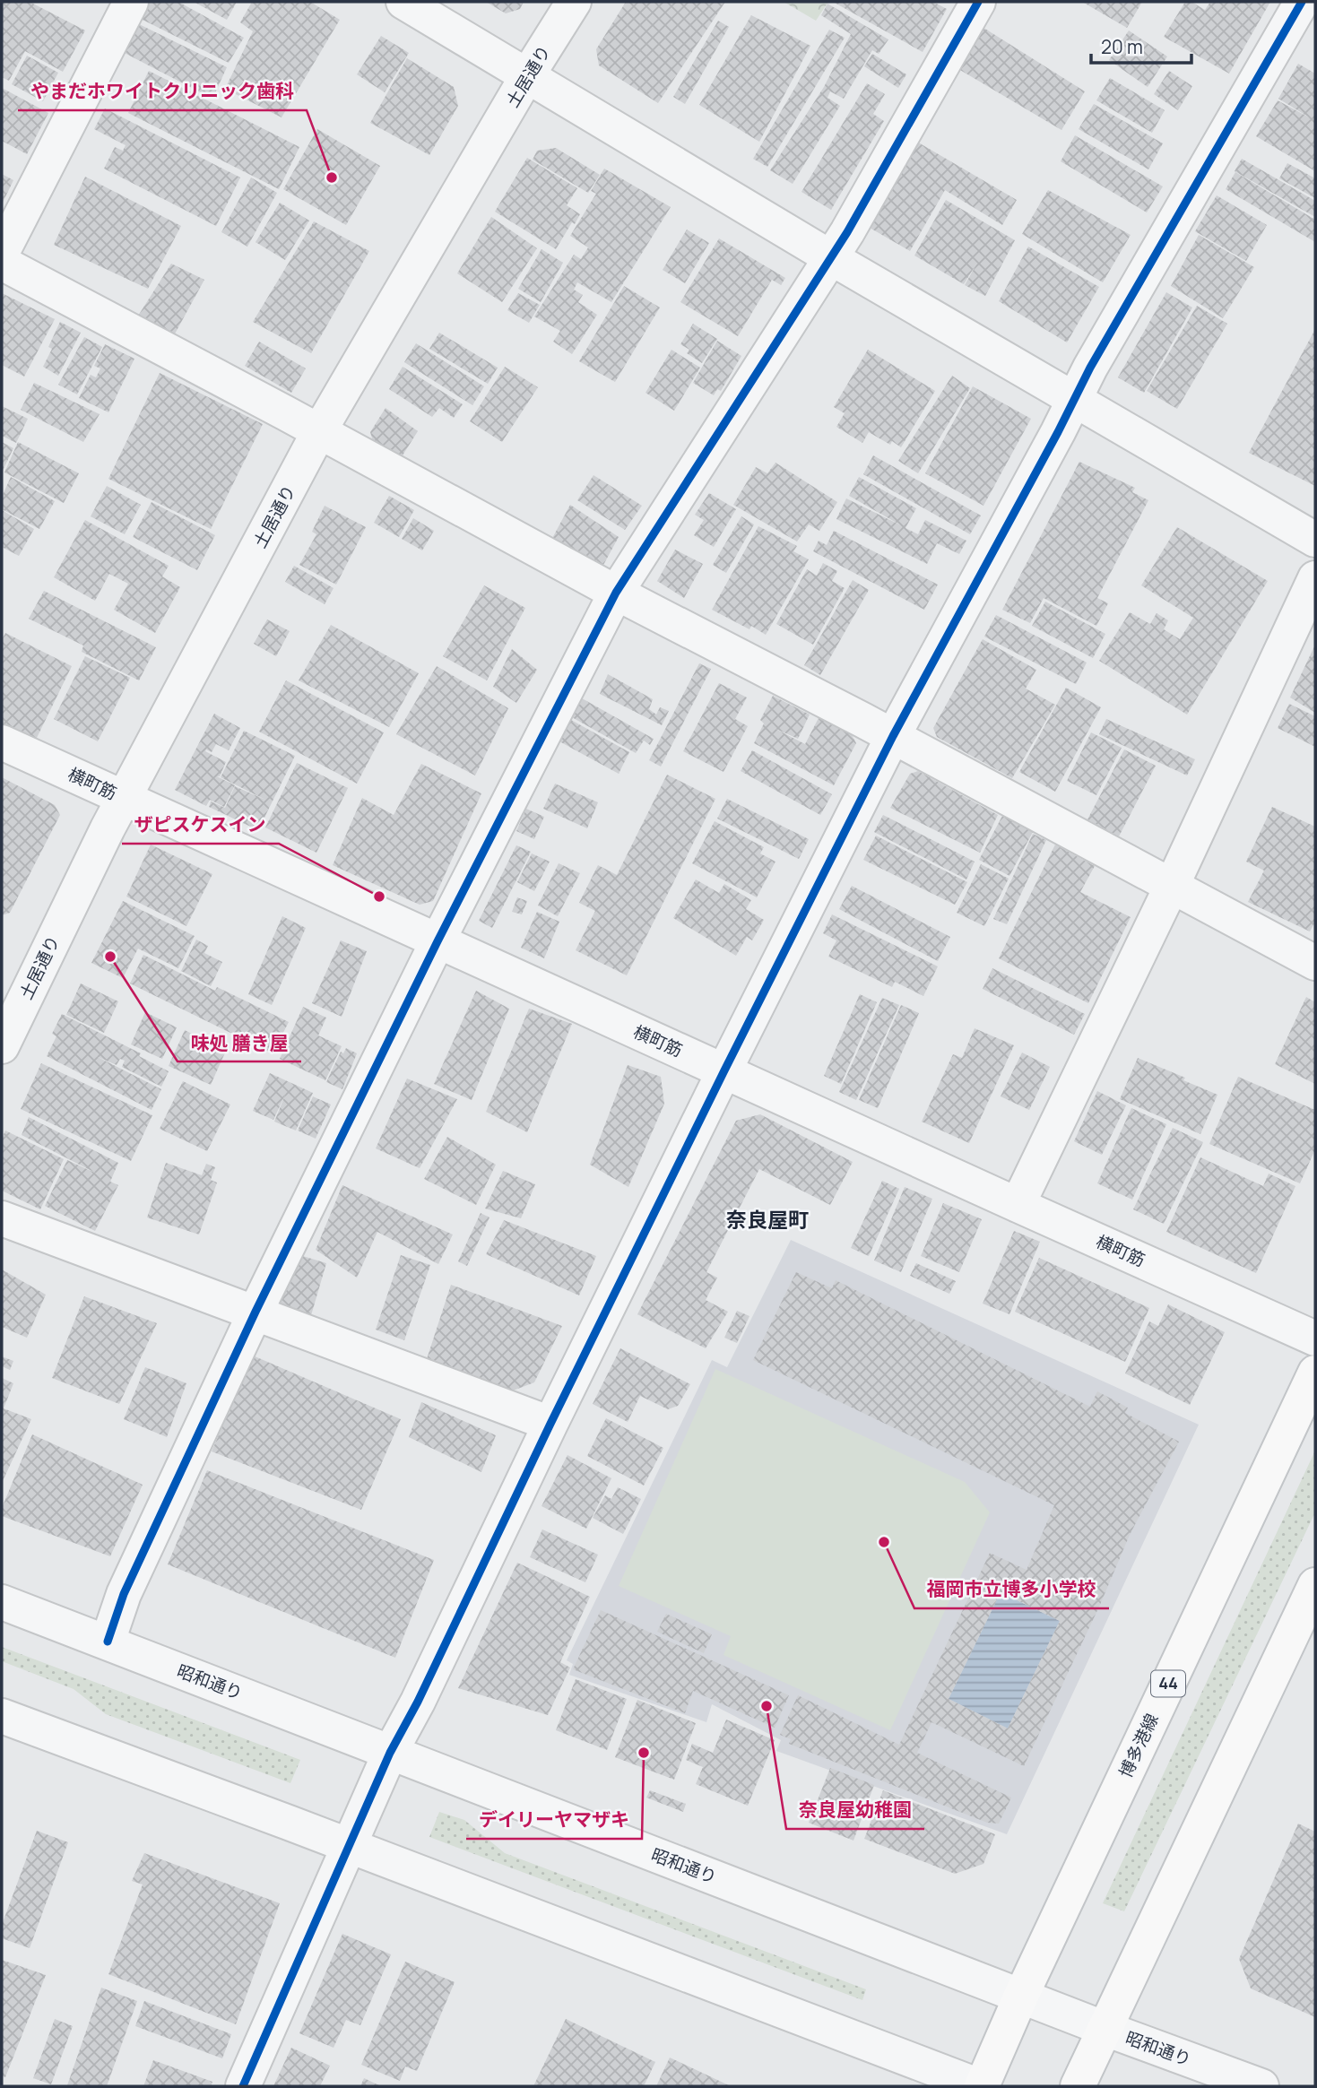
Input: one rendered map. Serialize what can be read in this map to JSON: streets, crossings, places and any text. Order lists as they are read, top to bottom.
{
  "streets": {
    "main road": ["44", "博多港線"],
    "street": ["土居通り", "横町筋", "昭和通り"]
  },
  "crossings": [
    ["土居通り", "横町筋"],
    ["昭和通り", "博多港線"]
  ],
  "districts": ["奈良屋町"],
  "places": [
    "やまだホワイトクリニック歯科",
    "ザピスケスイン",
    "味処 膳き屋",
    "福岡市立博多小学校",
    "奈良屋幼稚園",
    "デイリーヤマザキ"
  ],
  "scale_bar": "20 m"
}
